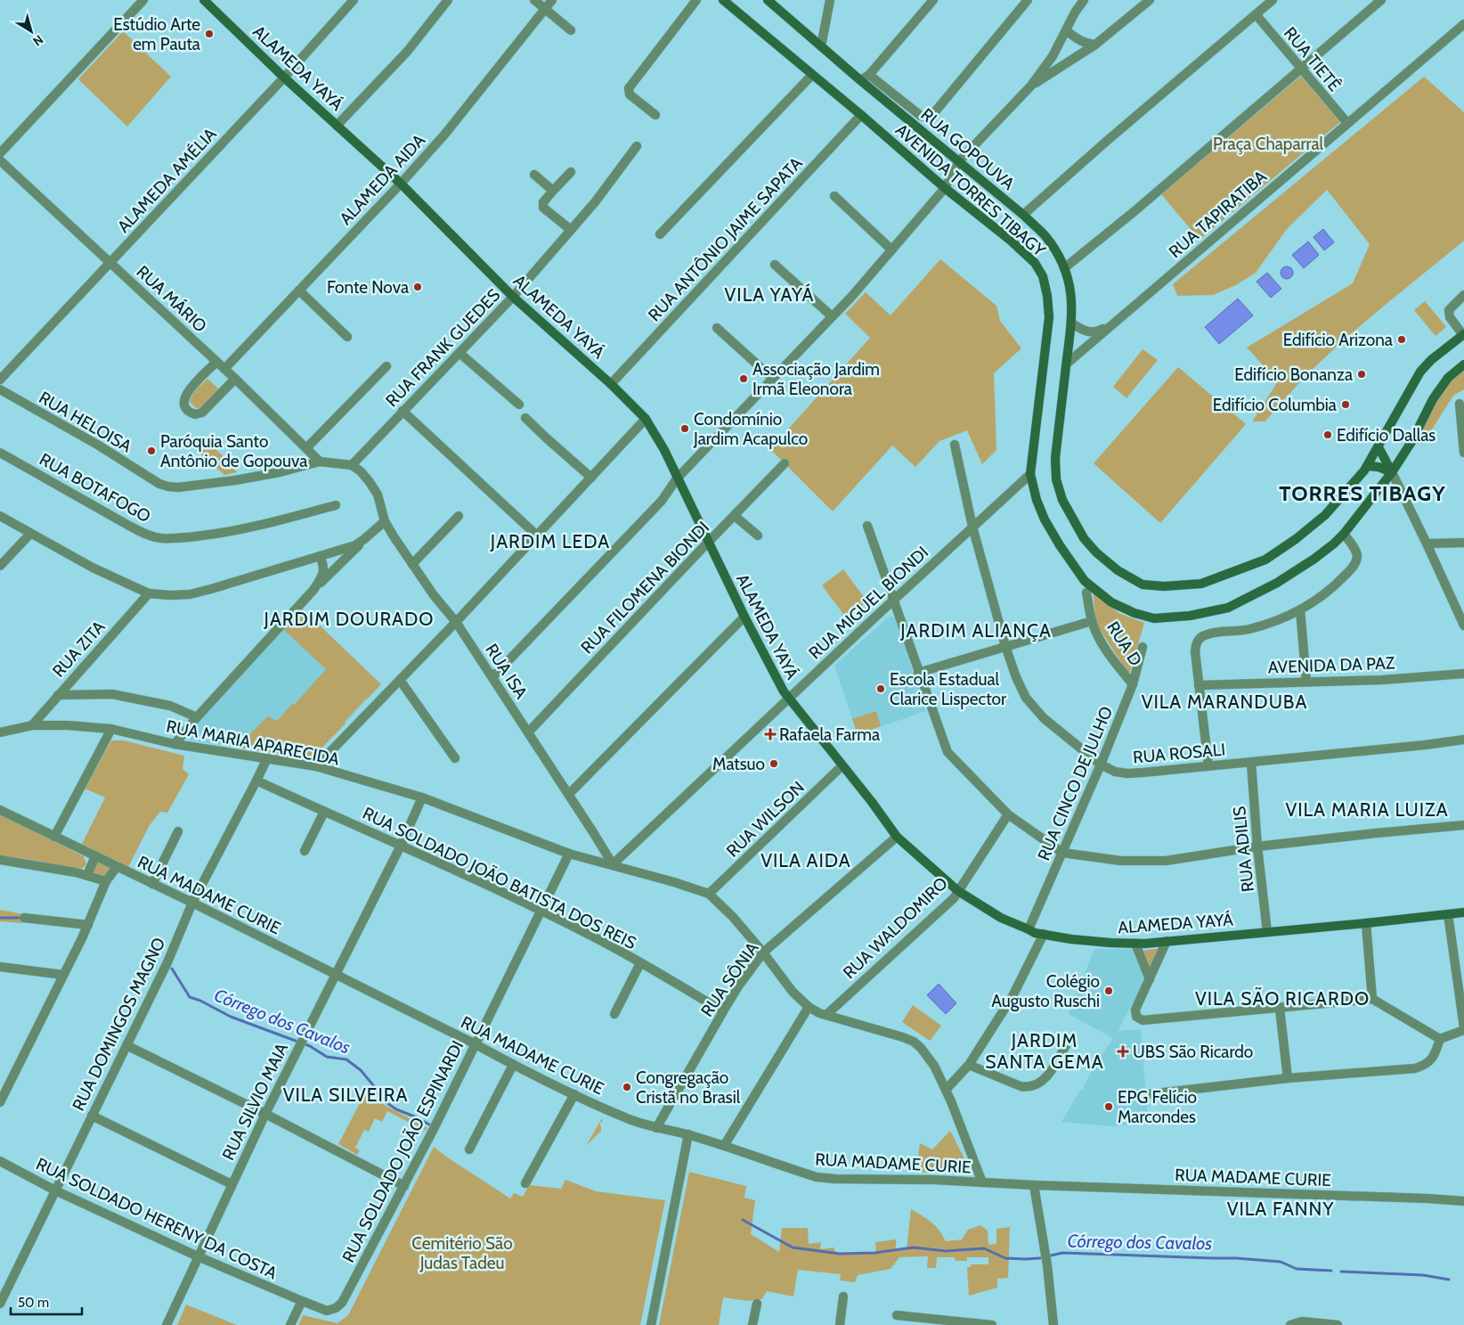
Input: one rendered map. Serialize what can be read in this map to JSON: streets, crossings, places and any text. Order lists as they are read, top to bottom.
{
  "streets": {
    "main road": ["ALAMEDA YAYÁ", "RUA GOPOUVA", "AVENIDA TORRES TIBAGY"],
    "street": [
      "RUA TIETÊ",
      "ALAMEDA AIDA",
      "ALAMEDA AMÉLIA",
      "RUA TAPIRATIBA",
      "RUA ANTÔNIO JAIME SAPATA",
      "RUA MÁRIO",
      "RUA FRANK GUEDES",
      "RUA HELOISA",
      "RUA BOTAFOGO",
      "RUA FILOMENA BIONDI",
      "RUA MIGUEL BIONDI",
      "RUA D",
      "RUA ZITA",
      "AVENIDA DA PAZ",
      "RUA ISA",
      "RUA MARIA APARECIDA",
      "RUA ROSALI",
      "RUA CINCO DE JULHO",
      "RUA WILSON",
      "RUA ADILIS",
      "RUA SOLDADO JOÃO BATISTA DOS REIS",
      "RUA MADAME CURIE",
      "RUA WALDOMIRO",
      "RUA SÔNIA",
      "RUA DOMINGOS MAGNO",
      "RUA SILVIO MAIA",
      "RUA SOLDADO JOÃO ESPINARDI",
      "RUA SOLDADO HERENY DA COSTA"
    ]
  },
  "crossings": [
    ["RUA TIETÊ", "RUA TAPIRATIBA"],
    ["ALAMEDA YAYÁ", "ALAMEDA AIDA"],
    ["ALAMEDA YAYÁ", "ALAMEDA AMÉLIA"],
    ["ALAMEDA YAYÁ", "RUA ANTÔNIO JAIME SAPATA"],
    ["ALAMEDA YAYÁ", "RUA FRANK GUEDES"],
    ["ALAMEDA YAYÁ", "RUA FILOMENA BIONDI"],
    ["ALAMEDA YAYÁ", "RUA MIGUEL BIONDI"],
    ["ALAMEDA YAYÁ", "RUA CINCO DE JULHO"],
    ["ALAMEDA YAYÁ", "RUA WILSON"],
    ["ALAMEDA YAYÁ", "RUA ADILIS"],
    ["ALAMEDA YAYÁ", "RUA WALDOMIRO"],
    ["ALAMEDA YAYÁ", "RUA SÔNIA"],
    ["RUA GOPOUVA", "RUA TAPIRATIBA"],
    ["ALAMEDA AIDA", "RUA MÁRIO"],
    ["ALAMEDA AMÉLIA", "RUA MÁRIO"],
    ["AVENIDA TORRES TIBAGY", "RUA ANTÔNIO JAIME SAPATA"],
    ["AVENIDA TORRES TIBAGY", "RUA MIGUEL BIONDI"],
    ["RUA MÁRIO", "RUA HELOISA"],
    ["RUA FRANK GUEDES", "RUA HELOISA"],
    ["RUA FRANK GUEDES", "RUA ISA"],
    ["RUA HELOISA", "RUA ISA"],
    ["RUA FILOMENA BIONDI", "RUA ISA"],
    ["RUA MIGUEL BIONDI", "RUA ISA"],
    ["RUA MIGUEL BIONDI", "RUA MARIA APARECIDA"],
    ["RUA MIGUEL BIONDI", "RUA ROSALI"],
    ["RUA D", "RUA CINCO DE JULHO"],
    ["RUA ZITA", "RUA MARIA APARECIDA"],
    ["RUA ISA", "RUA MARIA APARECIDA"],
    ["RUA MARIA APARECIDA", "RUA WILSON"],
    ["RUA MARIA APARECIDA", "RUA DOMINGOS MAGNO"],
    ["RUA MARIA APARECIDA", "RUA SILVIO MAIA"],
    ["RUA MARIA APARECIDA", "RUA SOLDADO JOÃO ESPINARDI"],
    ["RUA ROSALI", "RUA CINCO DE JULHO"],
    ["RUA ROSALI", "RUA ADILIS"],
    ["RUA SOLDADO JOÃO BATISTA DOS REIS", "RUA SÔNIA"],
    ["RUA SOLDADO JOÃO BATISTA DOS REIS", "RUA DOMINGOS MAGNO"],
    ["RUA SOLDADO JOÃO BATISTA DOS REIS", "RUA SILVIO MAIA"],
    ["RUA SOLDADO JOÃO BATISTA DOS REIS", "RUA SOLDADO JOÃO ESPINARDI"],
    ["RUA MADAME CURIE", "RUA SÔNIA"],
    ["RUA MADAME CURIE", "RUA DOMINGOS MAGNO"],
    ["RUA MADAME CURIE", "RUA SILVIO MAIA"],
    ["RUA MADAME CURIE", "RUA SOLDADO JOÃO ESPINARDI"],
    ["RUA DOMINGOS MAGNO", "RUA SOLDADO HERENY DA COSTA"],
    ["RUA SILVIO MAIA", "RUA SOLDADO HERENY DA COSTA"],
    ["RUA SOLDADO JOÃO ESPINARDI", "RUA SOLDADO HERENY DA COSTA"]
  ],
  "districts": [
    "VILA YAYÁ",
    "TORRES TIBAGY",
    "JARDIM LEDA",
    "JARDIM DOURADO",
    "JARDIM ALIANÇA",
    "VILA MARANDUBA",
    "VILA MARIA LUIZA",
    "VILA AIDA",
    "VILA SÃO RICARDO",
    "JARDIM SANTA GEMA",
    "VILA SILVEIRA",
    "VILA FANNY"
  ],
  "water": ["Córrego dos Cavalos"],
  "parks": ["Praça Chaparral", "Cemitério São Judas Tadeu"],
  "places": {
    "other": [
      "Estúdio Arte em Pauta",
      "Fonte Nova",
      "Edifício Arizona",
      "Edifício Bonanza",
      "Associação Jardim Irmã Eleonora",
      "Edifício Columbia",
      "Condomínio Jardim Acapulco",
      "Edifício Dallas",
      "Paróquia Santo Antônio de Gopouva",
      "Escola Estadual Clarice Lispector",
      "Matsuo",
      "Colégio Augusto Ruschi",
      "Congregação Cristã no Brasil",
      "EPG Felício Marcondes"
    ],
    "health": ["Rafaela Farma", "UBS São Ricardo"]
  },
  "scale_bar": "50 m",
  "north": "bottom right"
}
